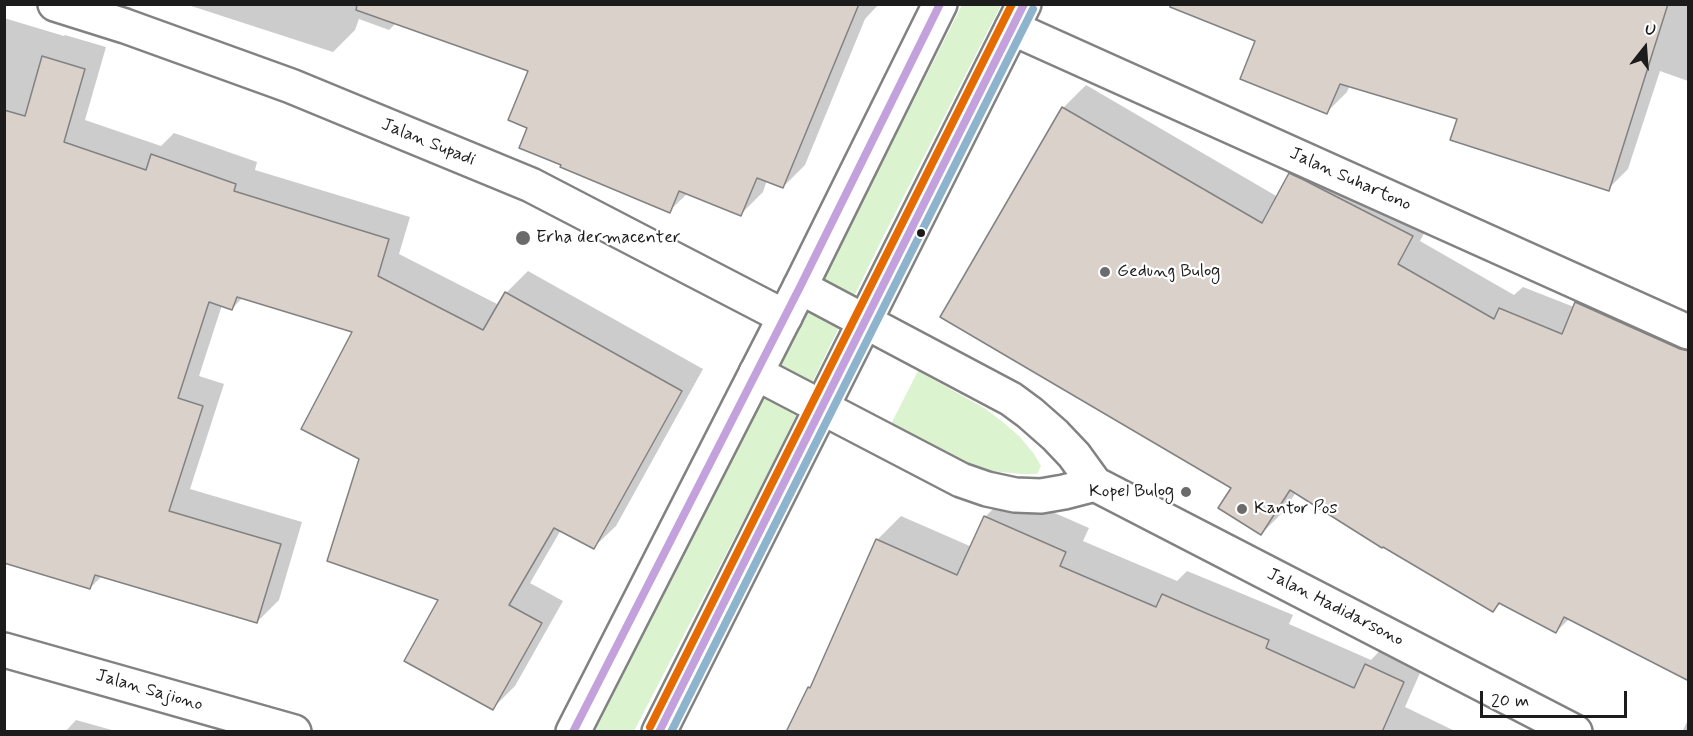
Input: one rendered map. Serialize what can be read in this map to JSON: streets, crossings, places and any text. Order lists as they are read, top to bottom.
{
  "streets": {
    "street": [
      "Jalan Supadi",
      "Jalan Suhartono",
      "Jalan Hadidarsono",
      "Jalan Sajiono"
    ]
  },
  "places": [
    "Erha dermacenter",
    "Gedung Bulog",
    "Kopel Bulog",
    "Kantor Pos"
  ],
  "scale_bar": "20 m",
  "north": "top"
}
